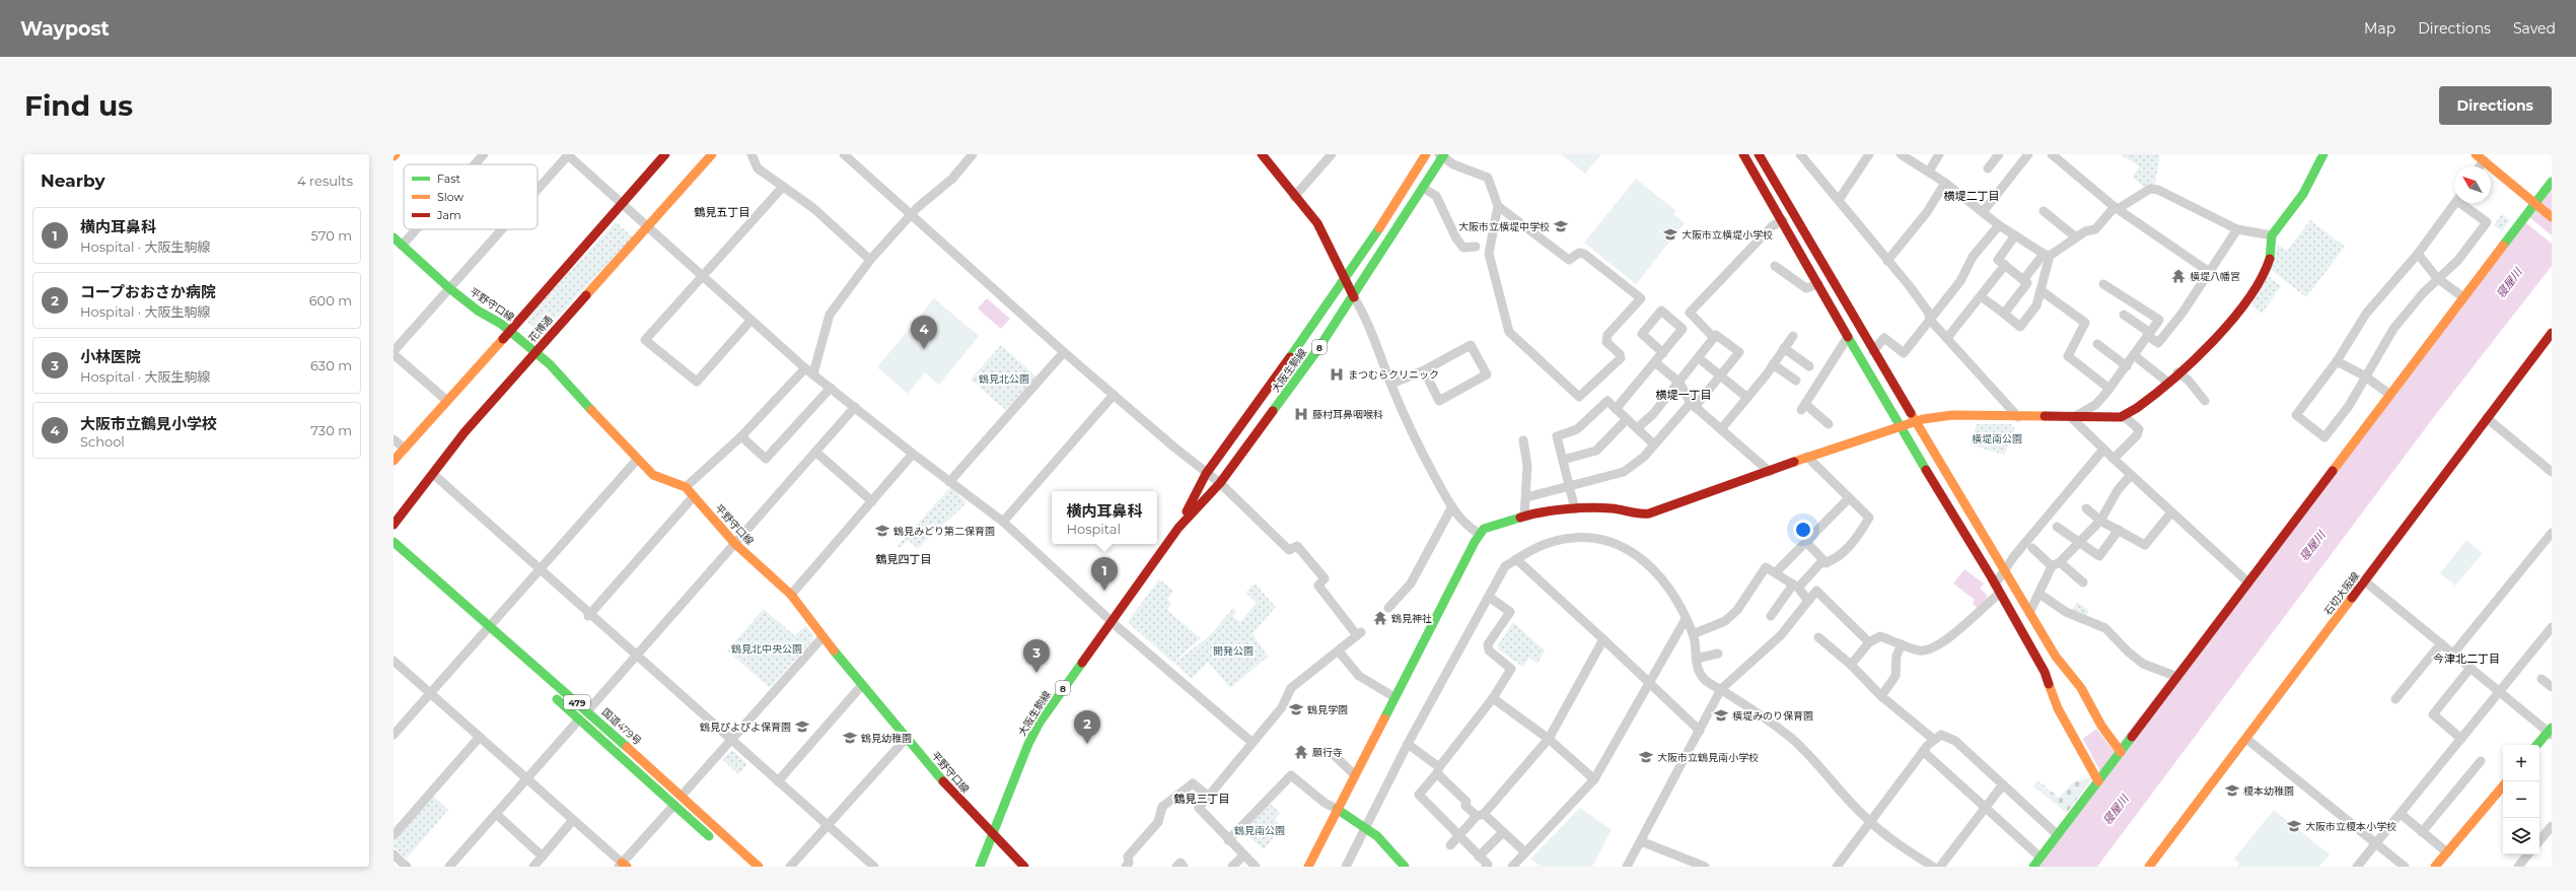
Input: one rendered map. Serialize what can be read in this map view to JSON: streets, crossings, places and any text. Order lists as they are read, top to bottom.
{
  "streets": {
    "main road": [
      "平野守口線",
      "花博通",
      "8",
      "大阪生駒線",
      "石切大阪線",
      "479",
      "国道479号"
    ]
  },
  "crossings": [
    ["平野守口線", "花博通"],
    ["平野守口線", "大阪生駒線"]
  ],
  "districts": [
    "横堤二丁目",
    "鶴見五丁目",
    "横堤一丁目",
    "鶴見四丁目",
    "今津北二丁目",
    "鶴見三丁目"
  ],
  "water": ["寝屋川"],
  "parks": [
    "鶴見北公園",
    "横堤南公園",
    "鶴見北中央公園",
    "開発公園",
    "鶴見南公園"
  ],
  "places": {
    "school or university": [
      "大阪市立横堤中学校",
      "大阪市立横堤小学校",
      "鶴見みどり第二保育園",
      "鶴見学園",
      "横堤みのり保育園",
      "鶴見ぴよぴよ保育園",
      "鶴見幼稚園",
      "大阪市立鶴見南小学校",
      "榎本幼稚園",
      "大阪市立榎本小学校"
    ],
    "temple": ["横堤八幡宮", "鶴見神社", "願行寺"],
    "hospital": ["まつむらクリニック", "藤村耳鼻咽喉科"]
  },
  "legend": ["Fast", "Slow", "Jam"],
  "north": "top left",
  "page": {
    "header": "Waypost",
    "nav": ["Map", "Directions", "Saved"],
    "buttons": "Directions",
    "title": "Find us",
    "heading": ["Nearby", "4 results"],
    "list": [
      {
        "mark": "1",
        "name": "横内耳鼻科",
        "note": "Hospital · 大阪生駒線",
        "value": "570 m"
      },
      {
        "mark": "2",
        "name": "コープおおさか病院",
        "note": "Hospital · 大阪生駒線",
        "value": "600 m"
      },
      {
        "mark": "3",
        "name": "小林医院",
        "note": "Hospital · 大阪生駒線",
        "value": "630 m"
      },
      {
        "mark": "4",
        "name": "大阪市立鶴見小学校",
        "note": "School",
        "value": "730 m"
      }
    ],
    "pins": [
      "4",
      "1",
      "3",
      "2"
    ],
    "popup": ["横内耳鼻科", "Hospital"],
    "map_buttons": ["+", "−"]
  }
}
